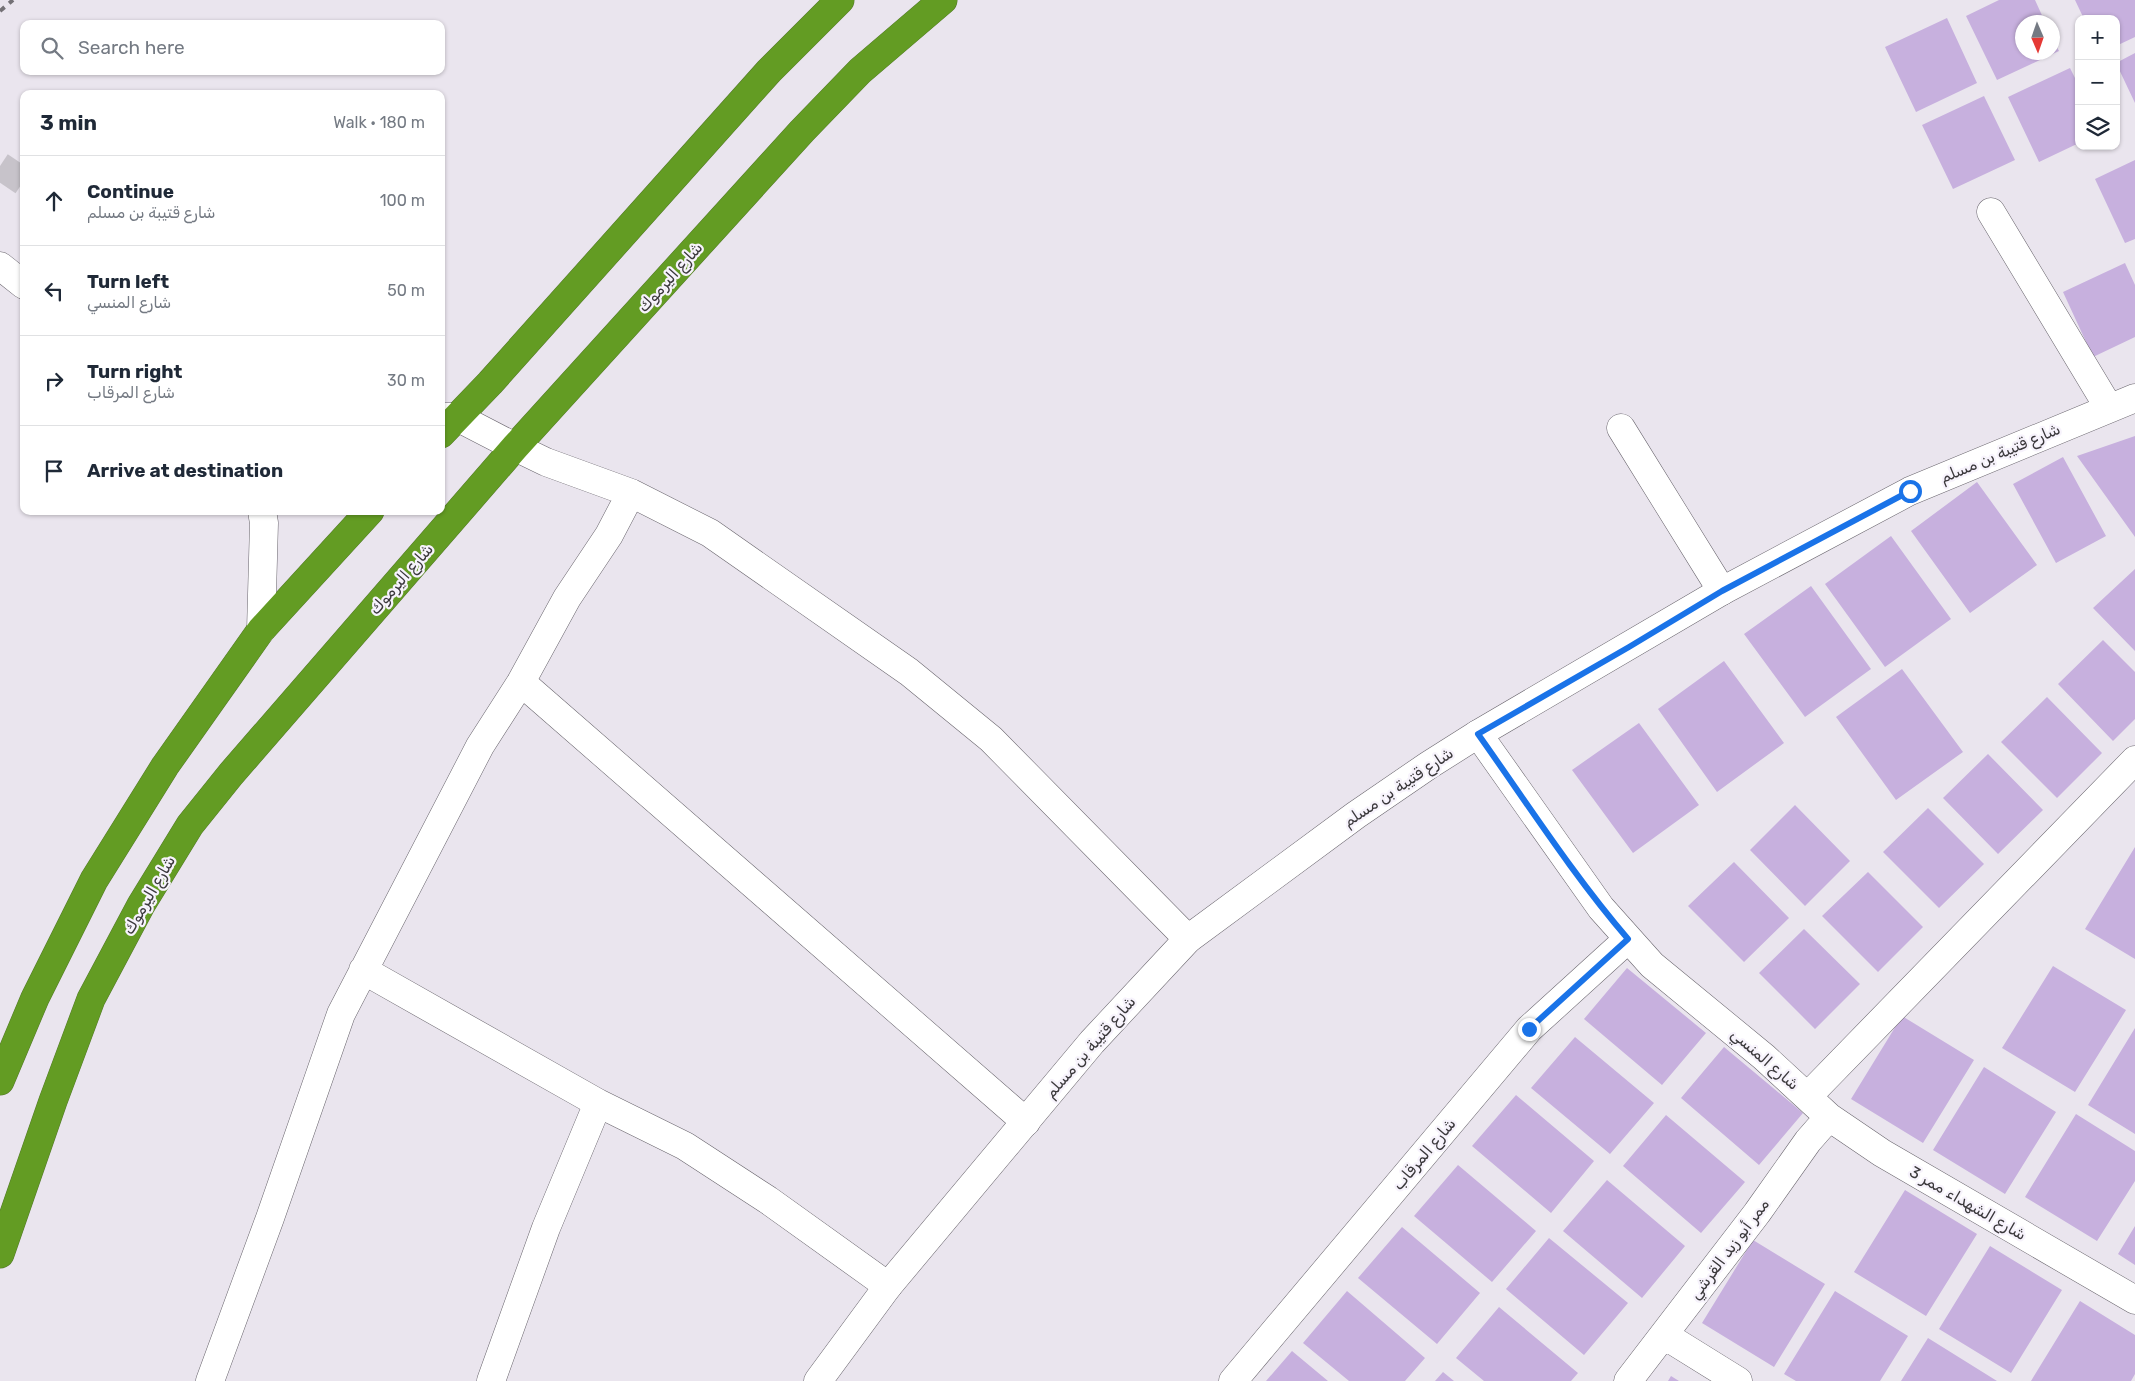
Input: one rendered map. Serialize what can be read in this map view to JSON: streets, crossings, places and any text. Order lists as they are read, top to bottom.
{
  "streets": {
    "highway": ["شارع اليرموك"],
    "street": [
      "شارع قتيبة بن مسلم",
      "شارع المنسي",
      "شارع المرقاب",
      "شارع الشهداء ممر 3",
      "ممر أبو زيد القرشي"
    ]
  },
  "crossings": [
    ["شارع قتيبة بن مسلم", "شارع المنسي"],
    ["شارع المنسي", "شارع المرقاب"],
    ["شارع المنسي", "شارع الشهداء ممر 3"],
    ["شارع الشهداء ممر 3", "ممر أبو زيد القرشي"]
  ],
  "north": "bottom",
  "page": {
    "map_buttons": ["+", "−"],
    "search": "Search here",
    "heading": ["3 min", "Walk · 180 m"],
    "list": [
      ["Continue", "شارع قتيبة بن مسلم", "100 m"],
      ["Turn left", "شارع المنسي", "50 m"],
      ["Turn right", "شارع المرقاب", "30 m"],
      "Arrive at destination"
    ]
  }
}
